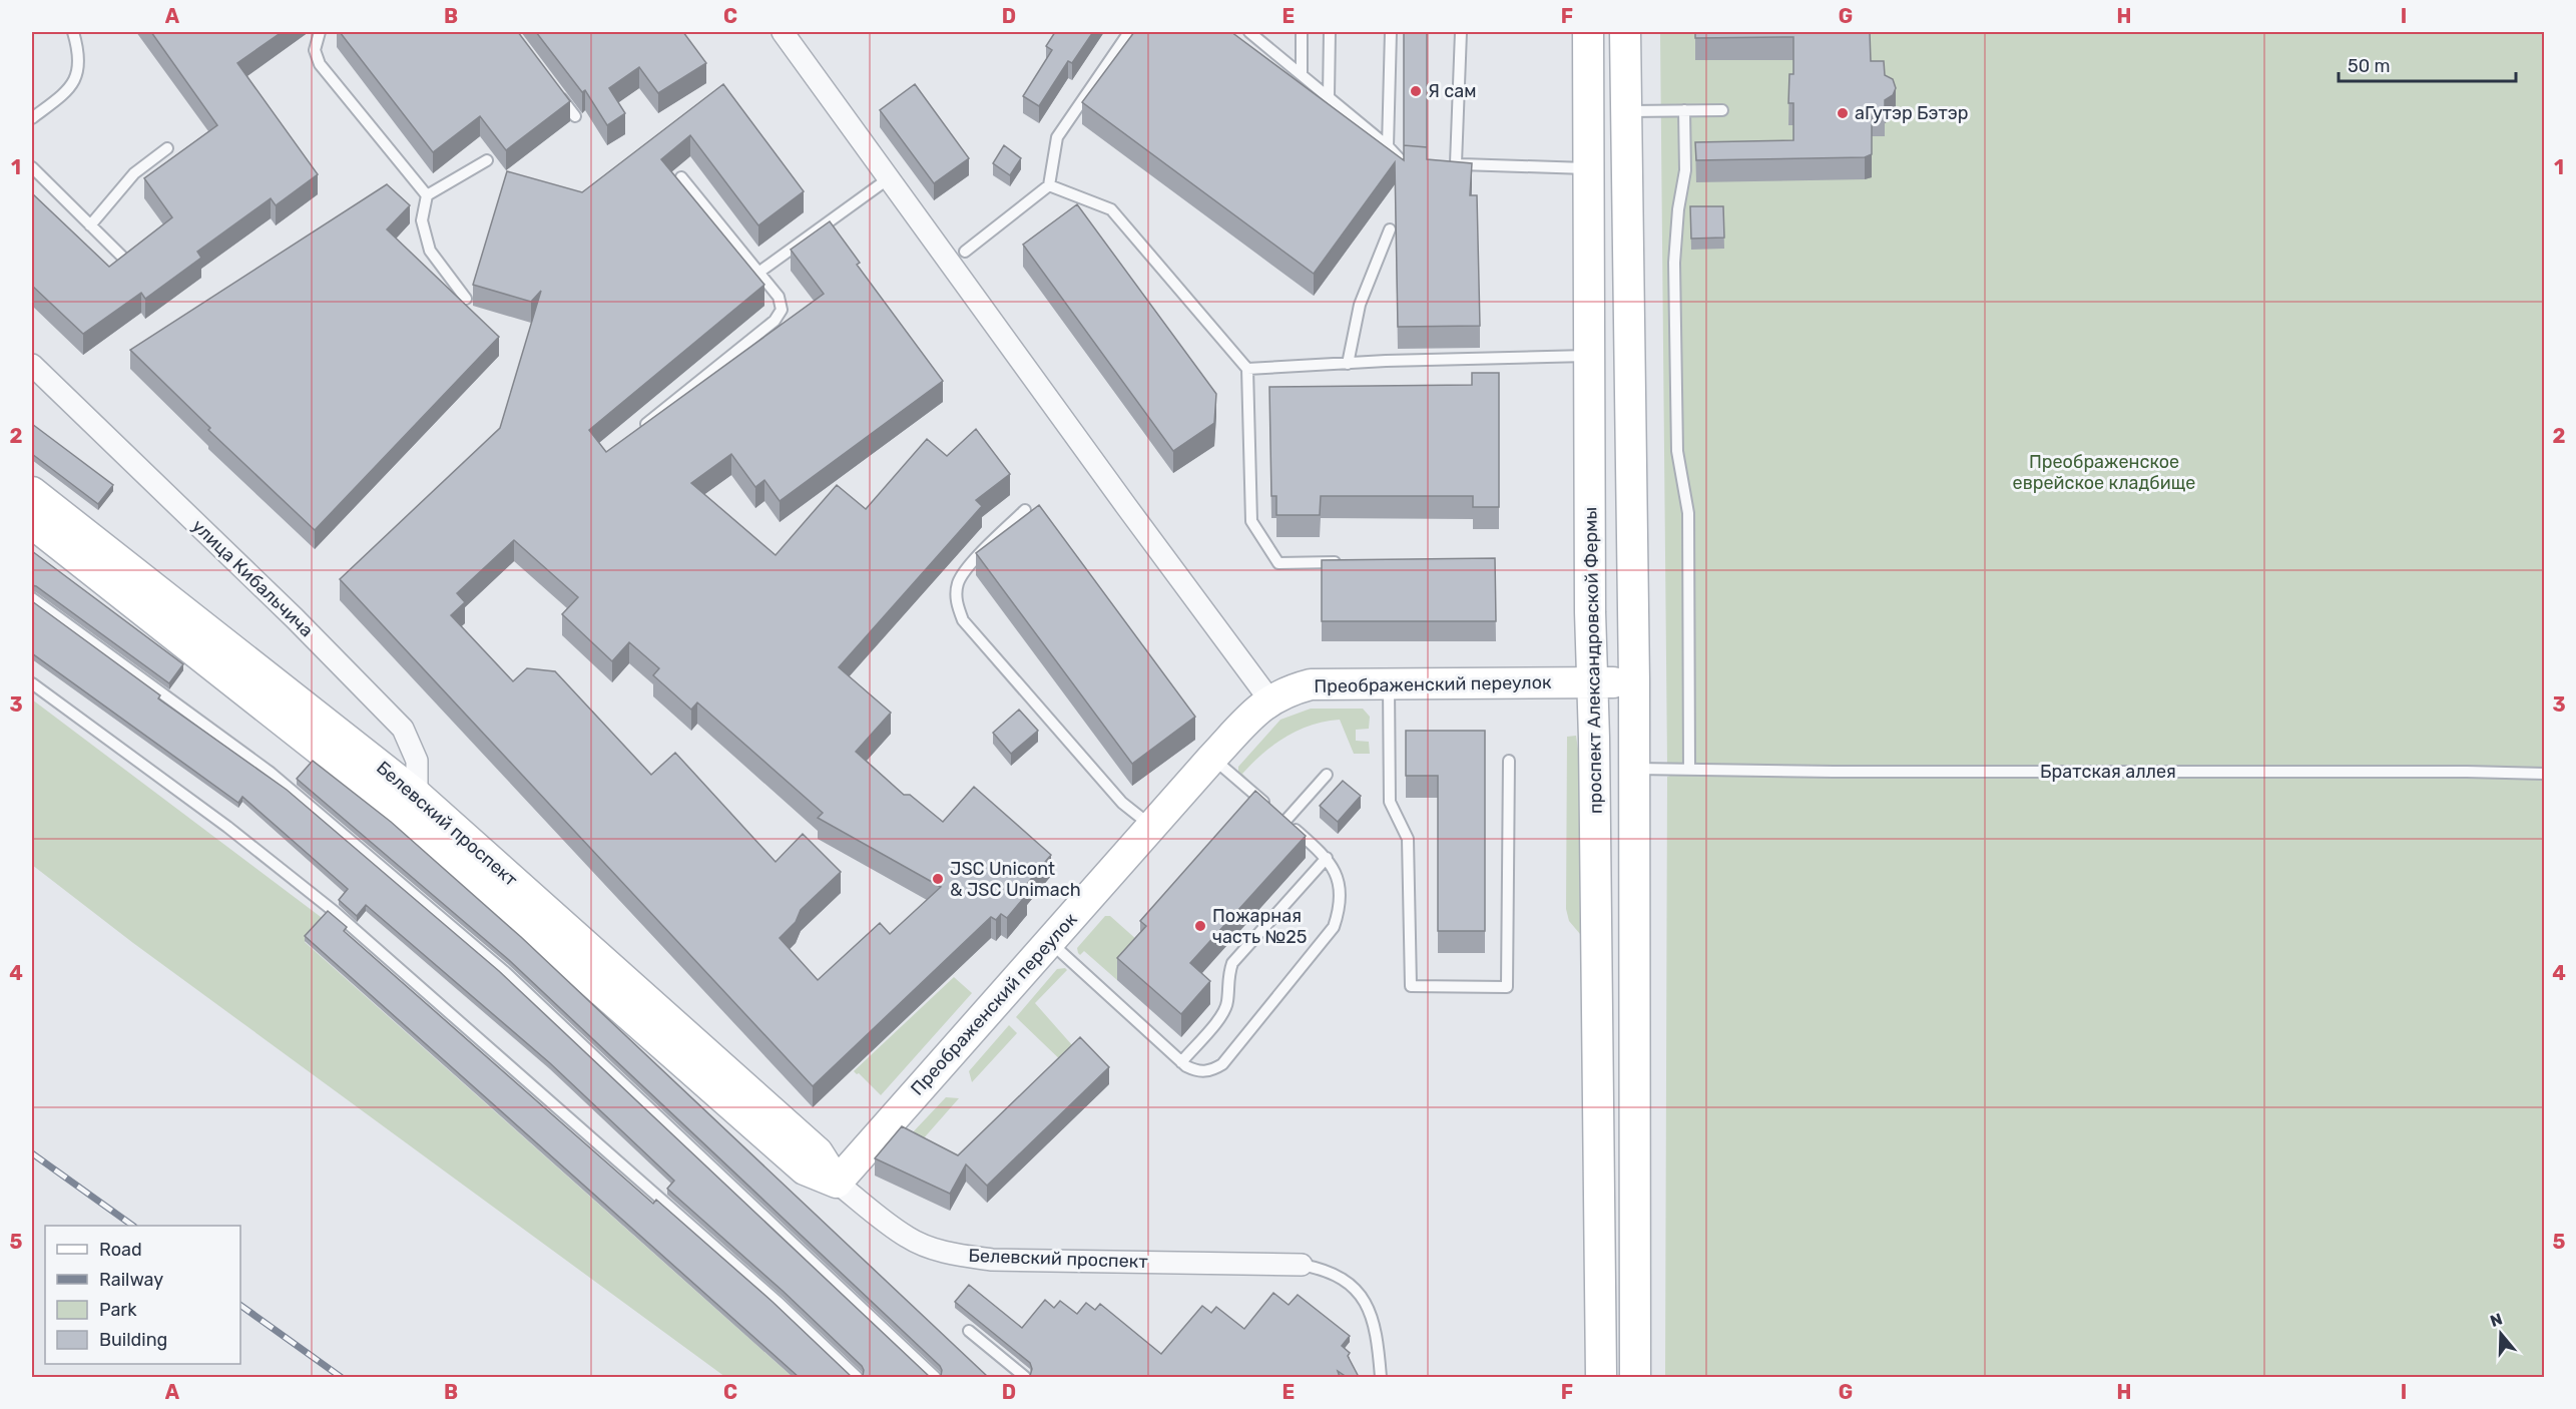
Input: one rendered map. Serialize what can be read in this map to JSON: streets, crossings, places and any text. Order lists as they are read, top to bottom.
{
  "streets": {
    "main road": ["проспект Александровской Фермы", "Преображенский переулок", "Белевский проспект"],
    "street": ["улица Кибальчича"],
    "lane": ["Братская аллея"]
  },
  "crossings": [
    ["улица Кибальчича", "Белевский проспект"],
    ["проспект Александровской Фермы", "Преображенский переулок"],
    ["Преображенский переулок", "Белевский проспект"]
  ],
  "parks": ["Преображенское еврейское кладбище"],
  "places": [
    "Я сам",
    "аГутэр Бэтэр",
    "JSC Unicont & JSC Unimach",
    "Пожарная часть №25"
  ],
  "legend": [
    "Road",
    "Railway",
    "Park",
    "Building"
  ],
  "scale_bar": "50 m",
  "north": "top",
  "grid": {
    "columns": [
      "A",
      "B",
      "C",
      "D",
      "E",
      "F",
      "G",
      "H",
      "I"
    ],
    "rows": [
      "1",
      "2",
      "3",
      "4",
      "5"
    ]
  }
}
